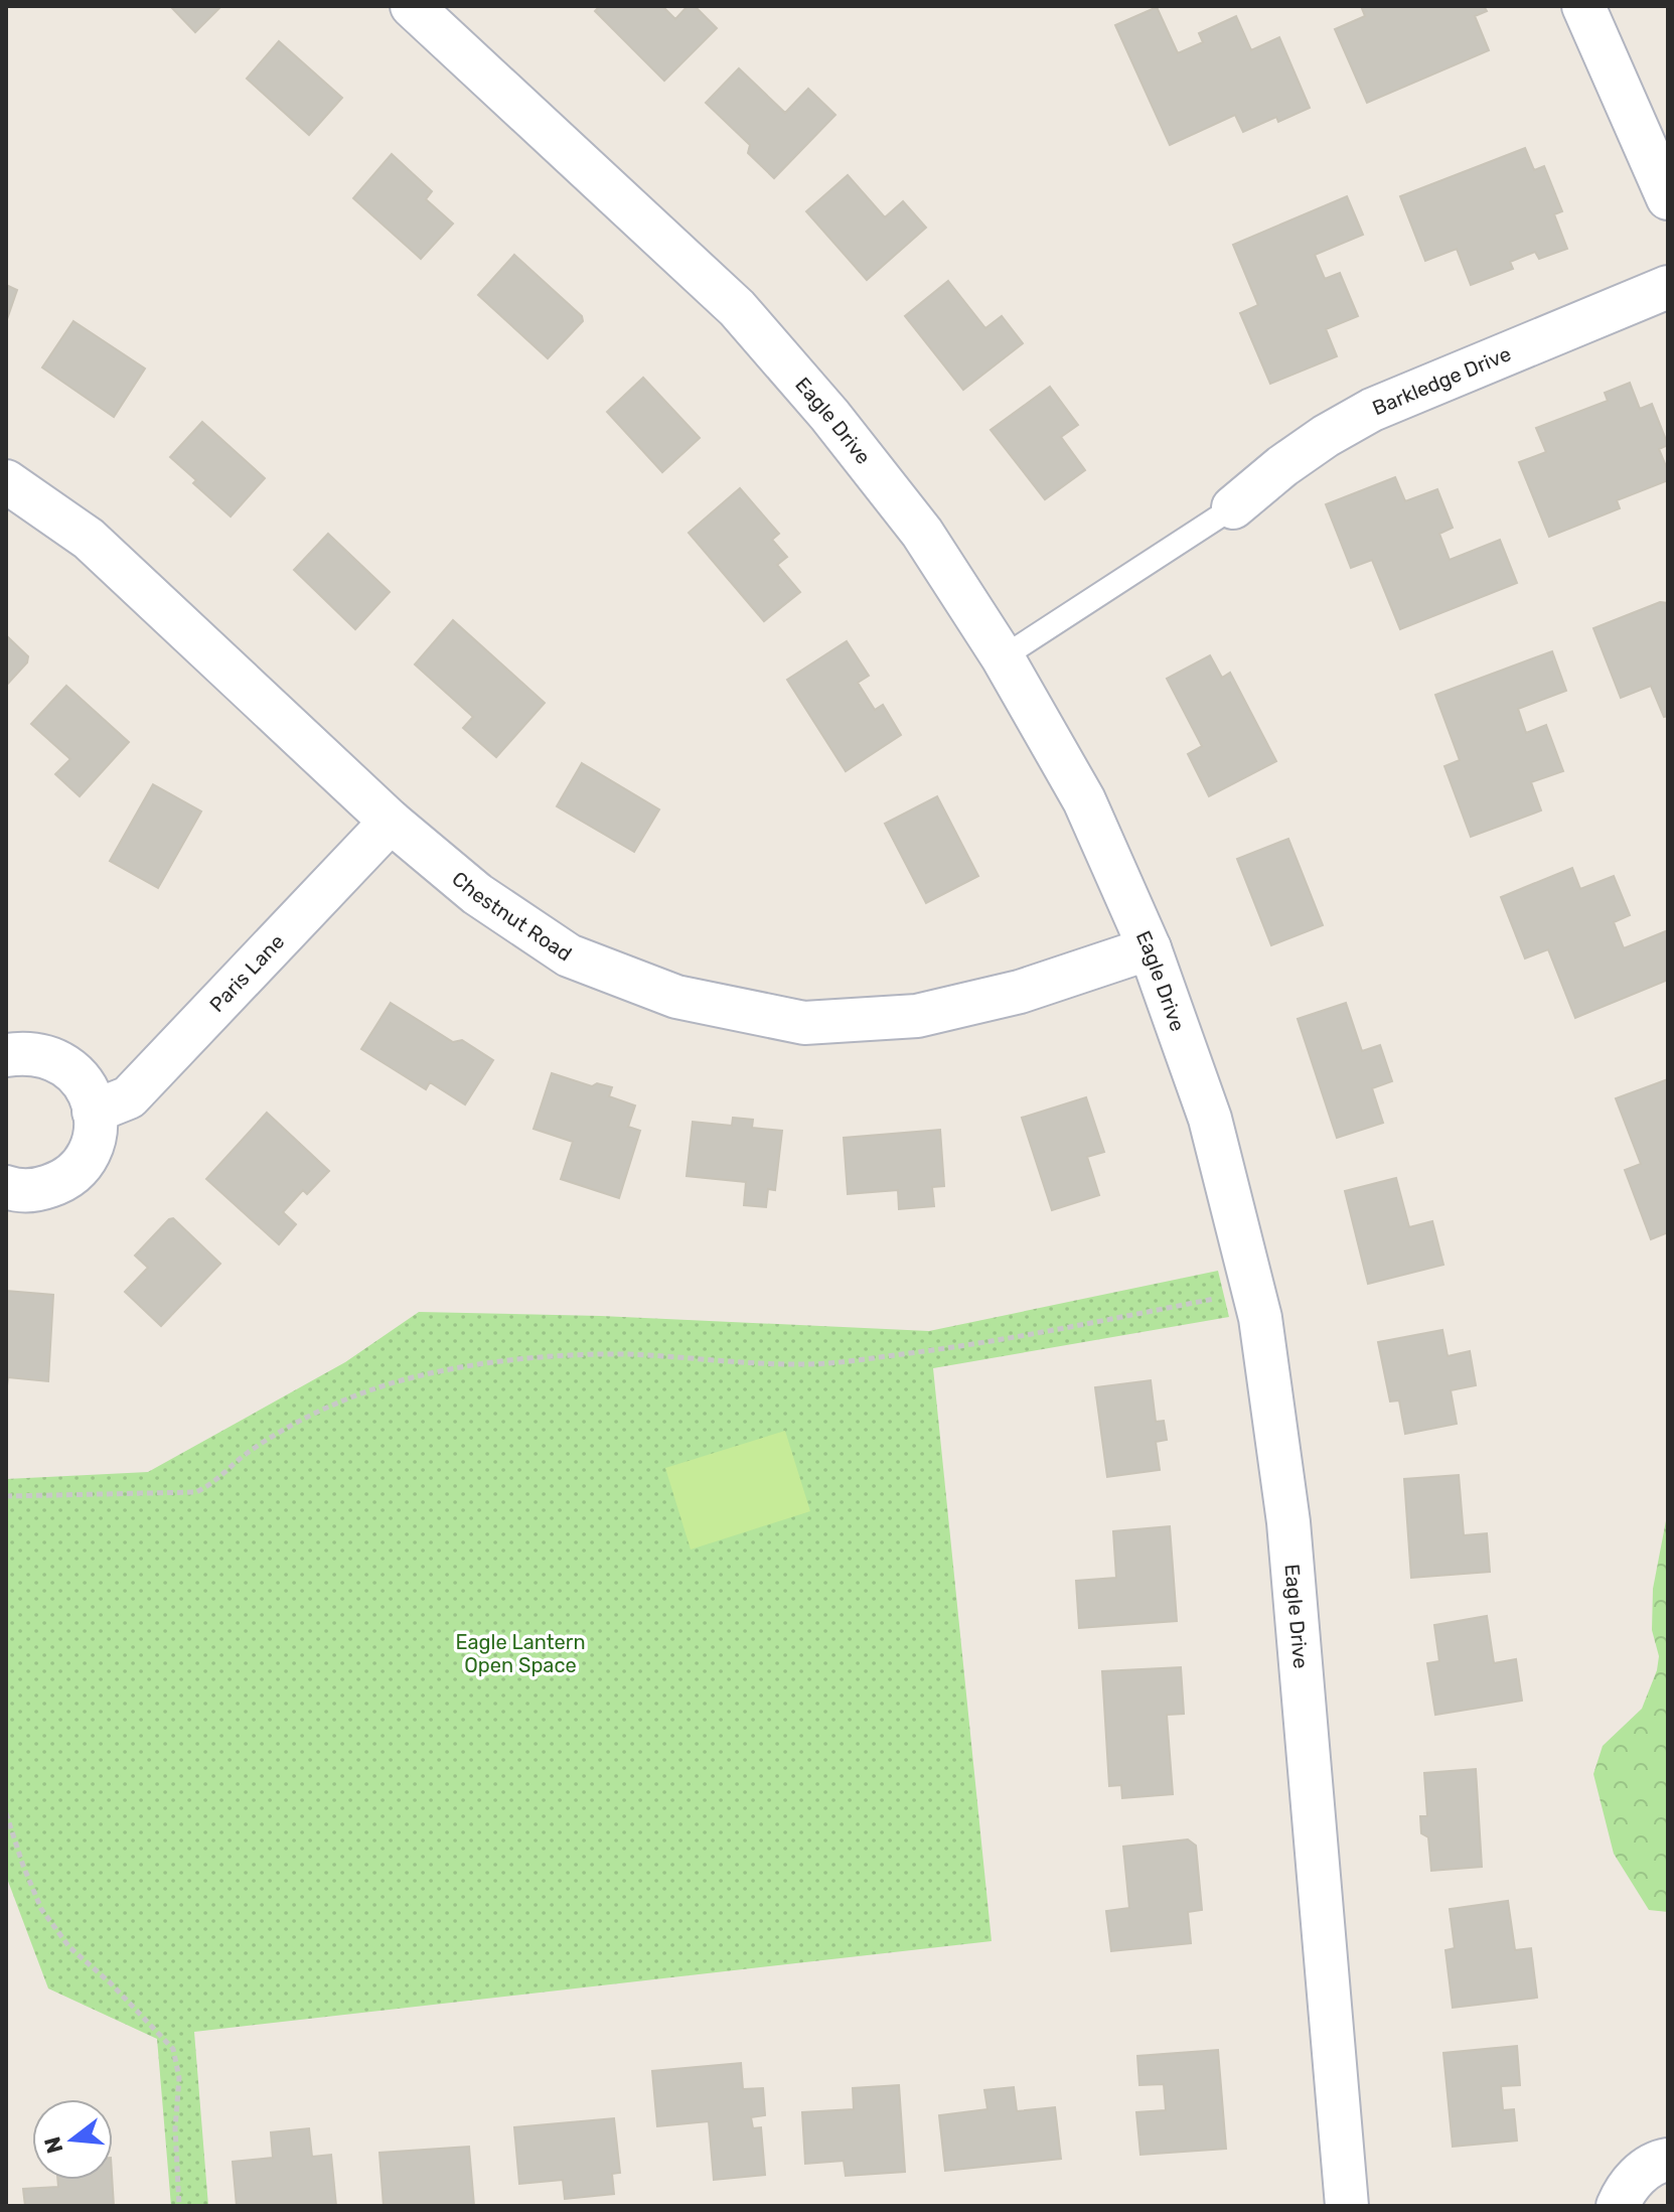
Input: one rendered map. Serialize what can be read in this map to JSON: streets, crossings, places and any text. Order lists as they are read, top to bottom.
{
  "streets": {
    "street": [
      "Barkledge Drive",
      "Eagle Drive",
      "Chestnut Road",
      "Paris Lane"
    ]
  },
  "crossings": [
    ["Eagle Drive", "Chestnut Road"],
    ["Chestnut Road", "Paris Lane"]
  ],
  "parks": ["Eagle Lantern Open Space"],
  "north": "left"
}
